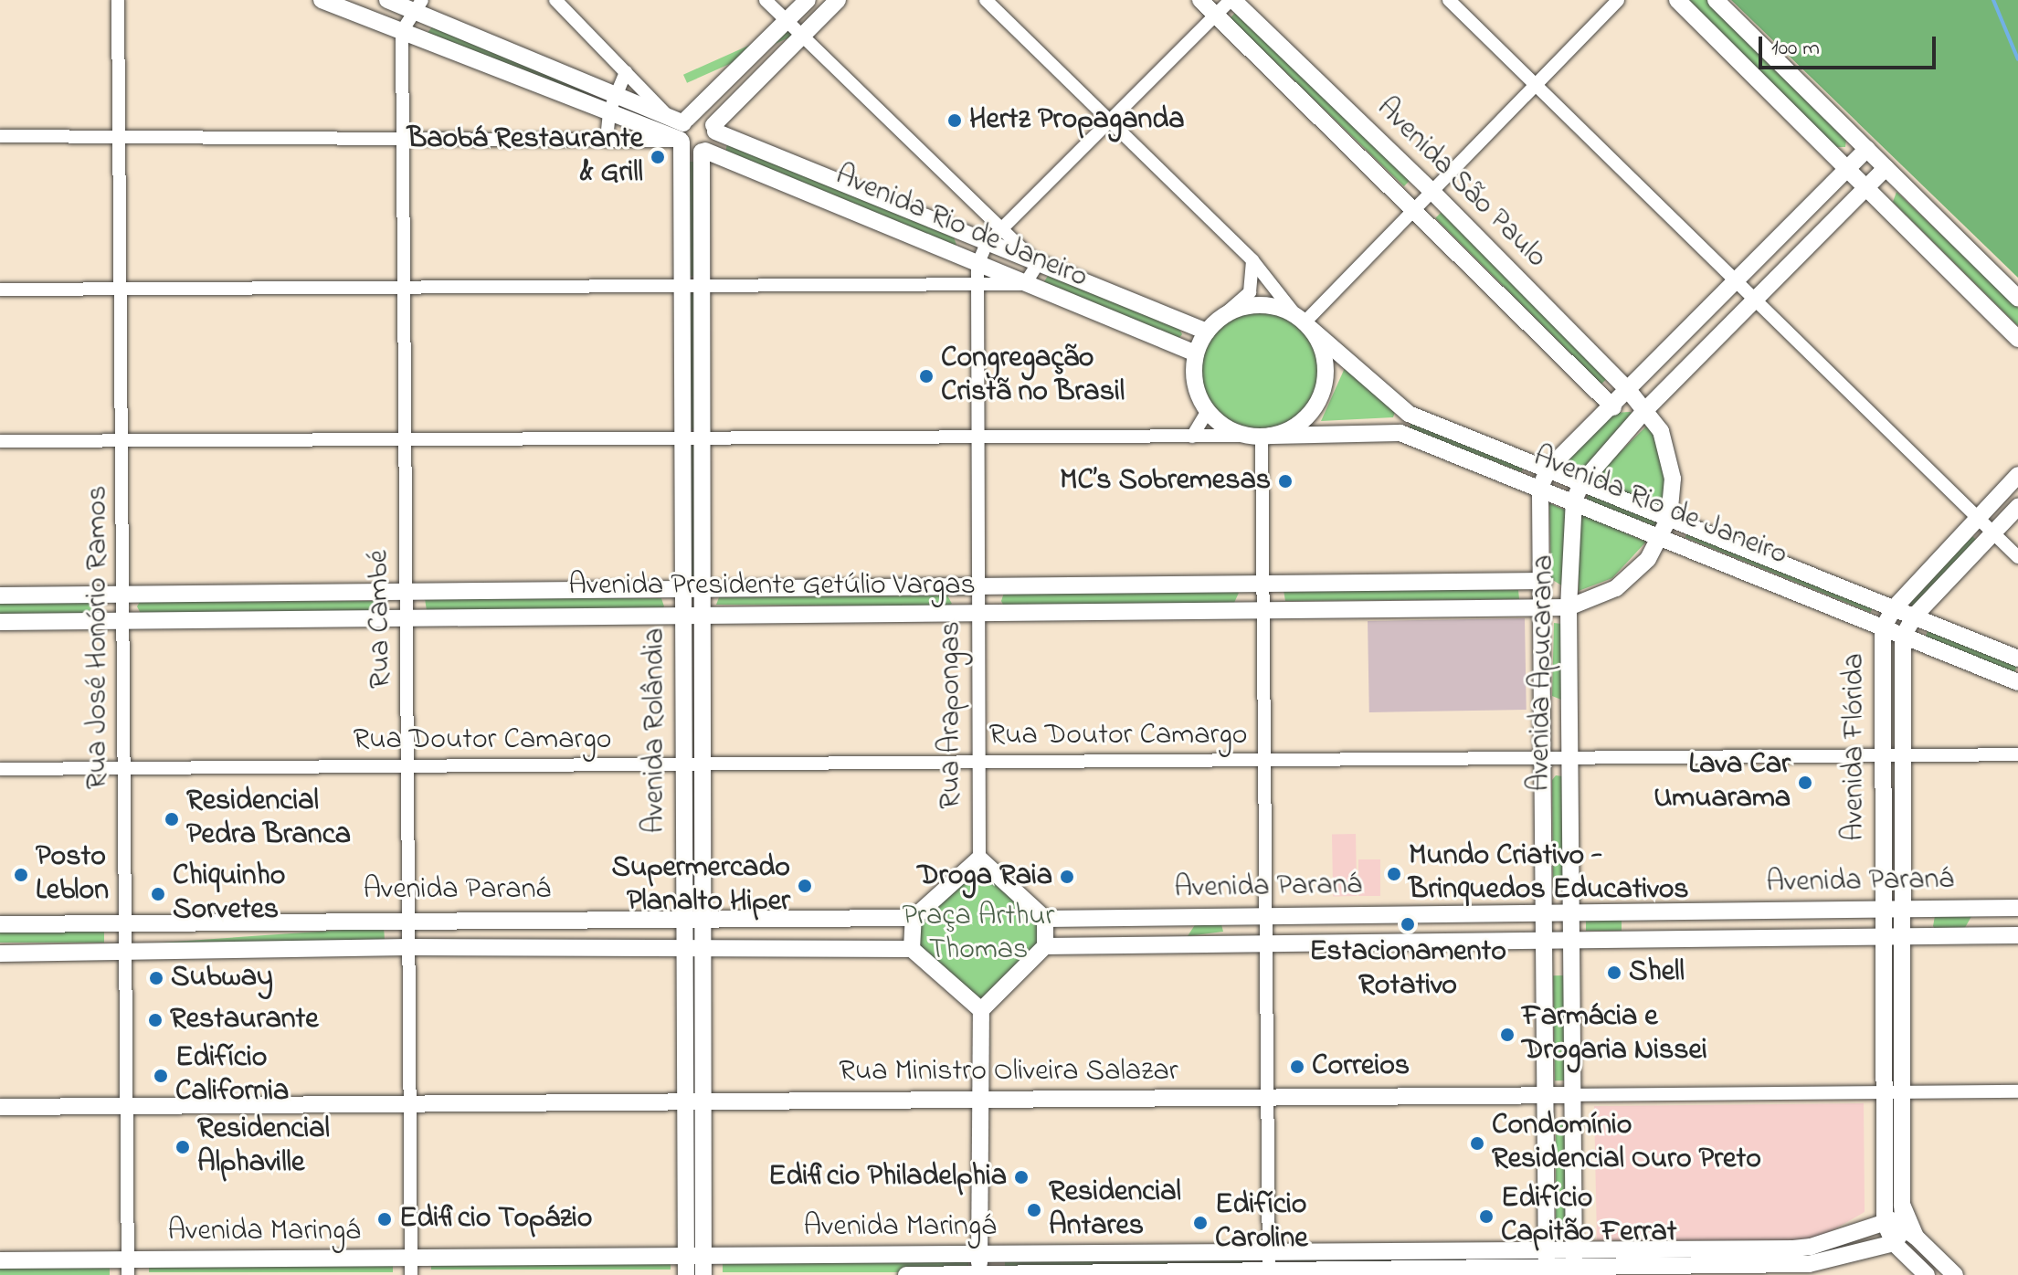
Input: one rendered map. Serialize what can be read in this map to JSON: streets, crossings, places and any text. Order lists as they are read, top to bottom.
{
  "streets": {
    "street": [
      "Avenida São Paulo",
      "Avenida Rio de Janeiro",
      "Avenida Presidente Getúlio Vargas",
      "Rua Cambé",
      "Rua José Honório Ramos",
      "Avenida Apucarana",
      "Rua Arapongas",
      "Avenida Rolândia",
      "Rua Doutor Camargo",
      "Avenida Flórida",
      "Avenida Paraná",
      "Rua Ministro Oliveira Salazar",
      "Avenida Maringá"
    ]
  },
  "crossings": [
    ["Avenida São Paulo", "Avenida Rio de Janeiro"],
    ["Avenida São Paulo", "Avenida Presidente Getúlio Vargas"],
    ["Avenida São Paulo", "Avenida Apucarana"],
    ["Avenida Rio de Janeiro", "Avenida Presidente Getúlio Vargas"],
    ["Avenida Rio de Janeiro", "Avenida Apucarana"],
    ["Avenida Rio de Janeiro", "Rua Arapongas"],
    ["Avenida Rio de Janeiro", "Avenida Rolândia"],
    ["Avenida Rio de Janeiro", "Avenida Flórida"],
    ["Avenida Presidente Getúlio Vargas", "Rua Cambé"],
    ["Avenida Presidente Getúlio Vargas", "Rua José Honório Ramos"],
    ["Avenida Presidente Getúlio Vargas", "Avenida Apucarana"],
    ["Avenida Presidente Getúlio Vargas", "Rua Arapongas"],
    ["Avenida Presidente Getúlio Vargas", "Avenida Rolândia"],
    ["Rua Cambé", "Rua Doutor Camargo"],
    ["Rua Cambé", "Avenida Paraná"],
    ["Rua Cambé", "Rua Ministro Oliveira Salazar"],
    ["Rua Cambé", "Avenida Maringá"],
    ["Rua José Honório Ramos", "Rua Doutor Camargo"],
    ["Rua José Honório Ramos", "Avenida Paraná"],
    ["Rua José Honório Ramos", "Rua Ministro Oliveira Salazar"],
    ["Rua José Honório Ramos", "Avenida Maringá"],
    ["Avenida Apucarana", "Rua Doutor Camargo"],
    ["Avenida Apucarana", "Avenida Paraná"],
    ["Avenida Apucarana", "Rua Ministro Oliveira Salazar"],
    ["Avenida Apucarana", "Avenida Maringá"],
    ["Rua Arapongas", "Rua Doutor Camargo"],
    ["Avenida Rolândia", "Rua Doutor Camargo"],
    ["Avenida Rolândia", "Avenida Paraná"],
    ["Avenida Rolândia", "Rua Ministro Oliveira Salazar"],
    ["Avenida Rolândia", "Avenida Maringá"],
    ["Rua Doutor Camargo", "Avenida Flórida"],
    ["Avenida Flórida", "Avenida Paraná"],
    ["Avenida Flórida", "Rua Ministro Oliveira Salazar"],
    ["Avenida Flórida", "Avenida Maringá"]
  ],
  "parks": ["Praça Arthur Thomas"],
  "places": [
    "Hertz Propaganda",
    "Baobá Restaurante & Grill",
    "Congregação Cristã no Brasil",
    "MC’s Sobremesas",
    "Lava Car Umuarama",
    "Residencial Pedra Branca",
    "Mundo Criativo - Brinquedos Educativos",
    "Posto Leblon",
    "Droga Raia",
    "Supermercado Planalto Hiper",
    "Chiquinho Sorvetes",
    "Estacionamento Rotativo",
    "Shell",
    "Subway",
    "Restaurante",
    "Farmácia e Drogaria Nissei",
    "Correios",
    "Edifício California",
    "Condomínio Residencial Ouro Preto",
    "Residencial Alphaville",
    "Edificio Philadelphia",
    "Residencial Antares",
    "Edifício Capitão Ferrat",
    "Edificio Topázio",
    "Edifício Caroline"
  ],
  "scale_bar": "100 m"
}
